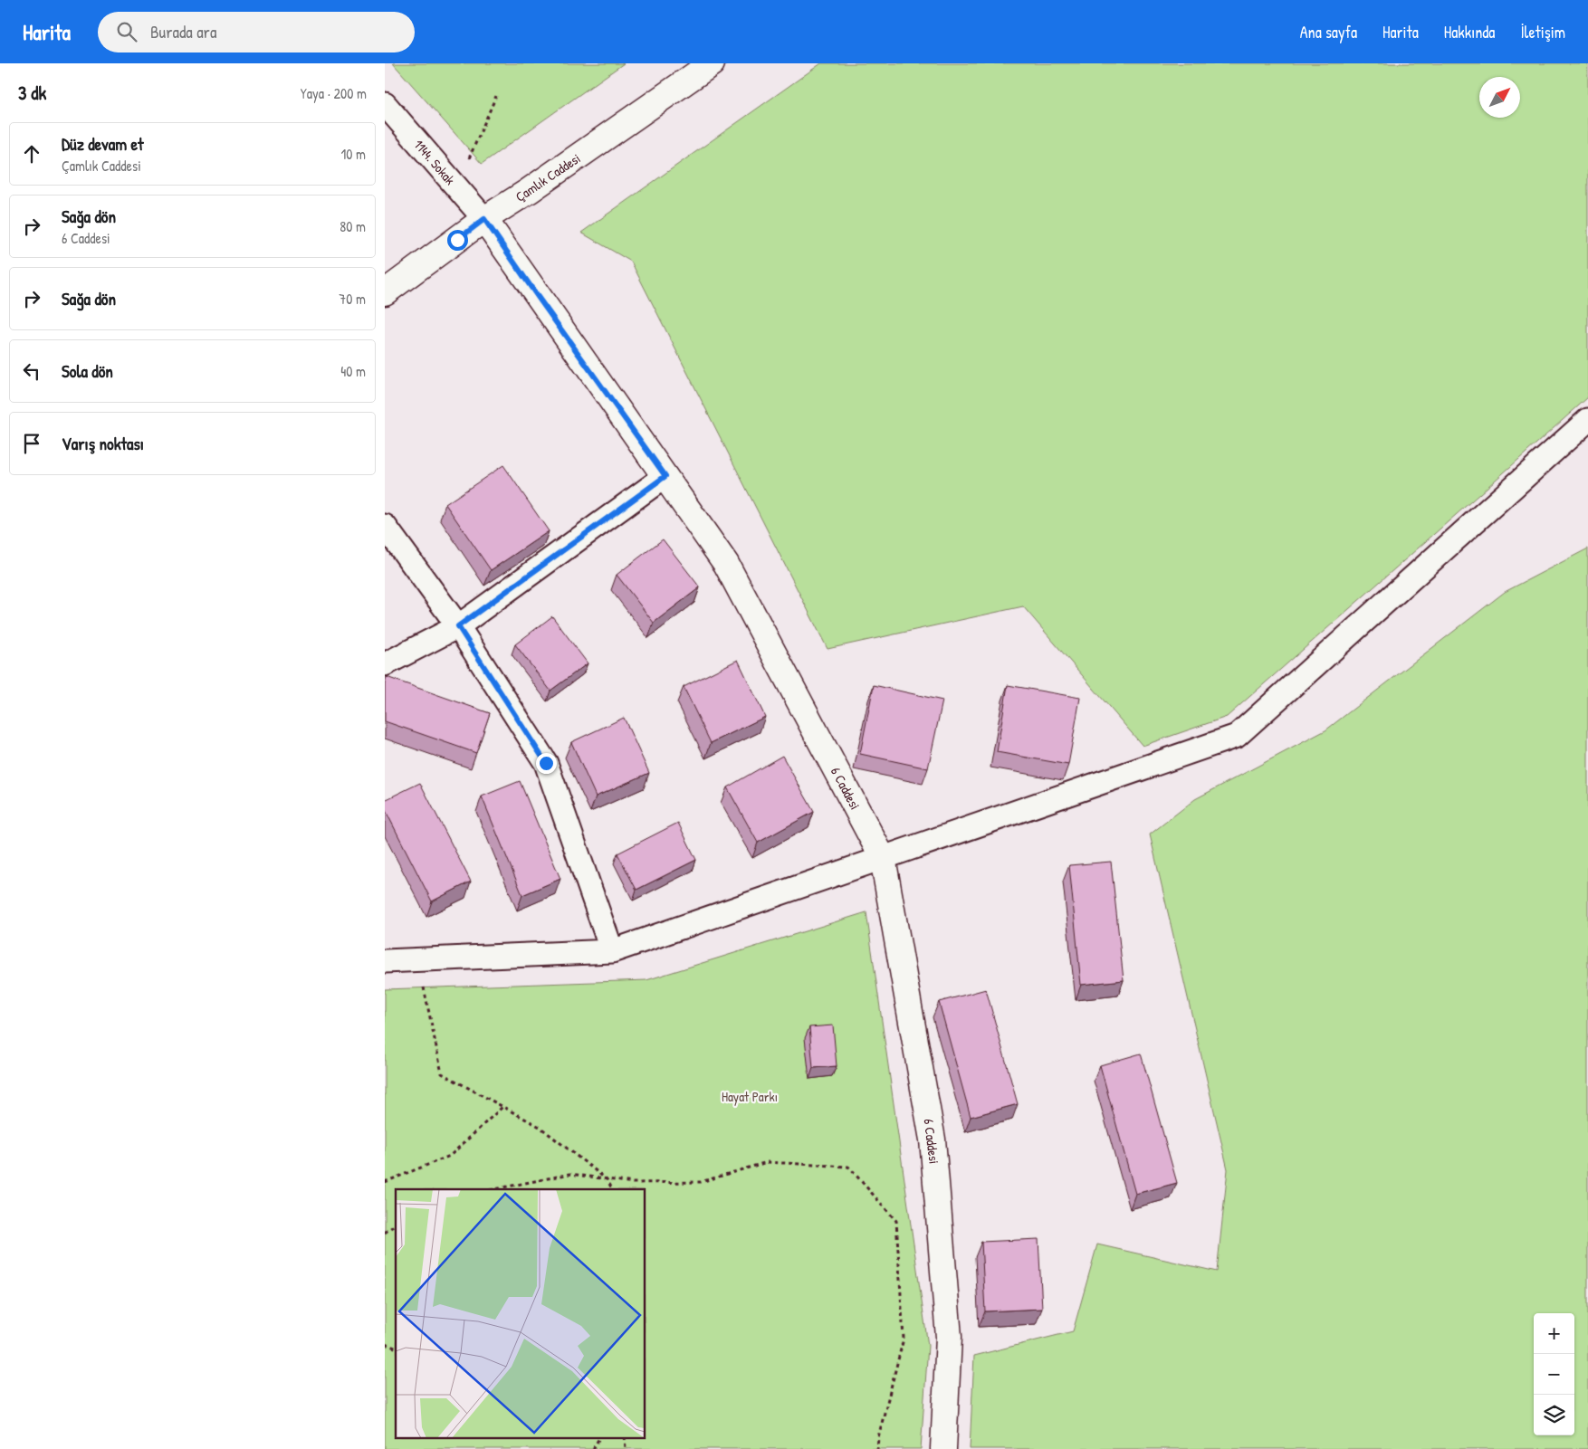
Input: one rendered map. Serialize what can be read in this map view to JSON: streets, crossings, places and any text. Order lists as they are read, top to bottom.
{
  "streets": {
    "street": ["1144. Sokak", "Çamlık Caddesi", "6 Caddesi"]
  },
  "crossings": [
    ["1144. Sokak", "Çamlık Caddesi"],
    ["1144. Sokak", "6 Caddesi"],
    ["Çamlık Caddesi", "6 Caddesi"]
  ],
  "parks": ["Hayat Parkı"],
  "north": "top right",
  "page": {
    "header": "Harita",
    "search": "Burada ara",
    "nav": [
      "Ana sayfa",
      "Harita",
      "Hakkında",
      "İletişim"
    ],
    "heading": ["3 dk", "Yaya · 200 m"],
    "list": [
      ["Düz devam et", "Çamlık Caddesi", "10 m"],
      ["Sağa dön", "6 Caddesi", "80 m"],
      ["Sağa dön", "70 m"],
      ["Sola dön", "40 m"],
      "Varış noktası"
    ],
    "map_buttons": ["+", "−"]
  }
}
